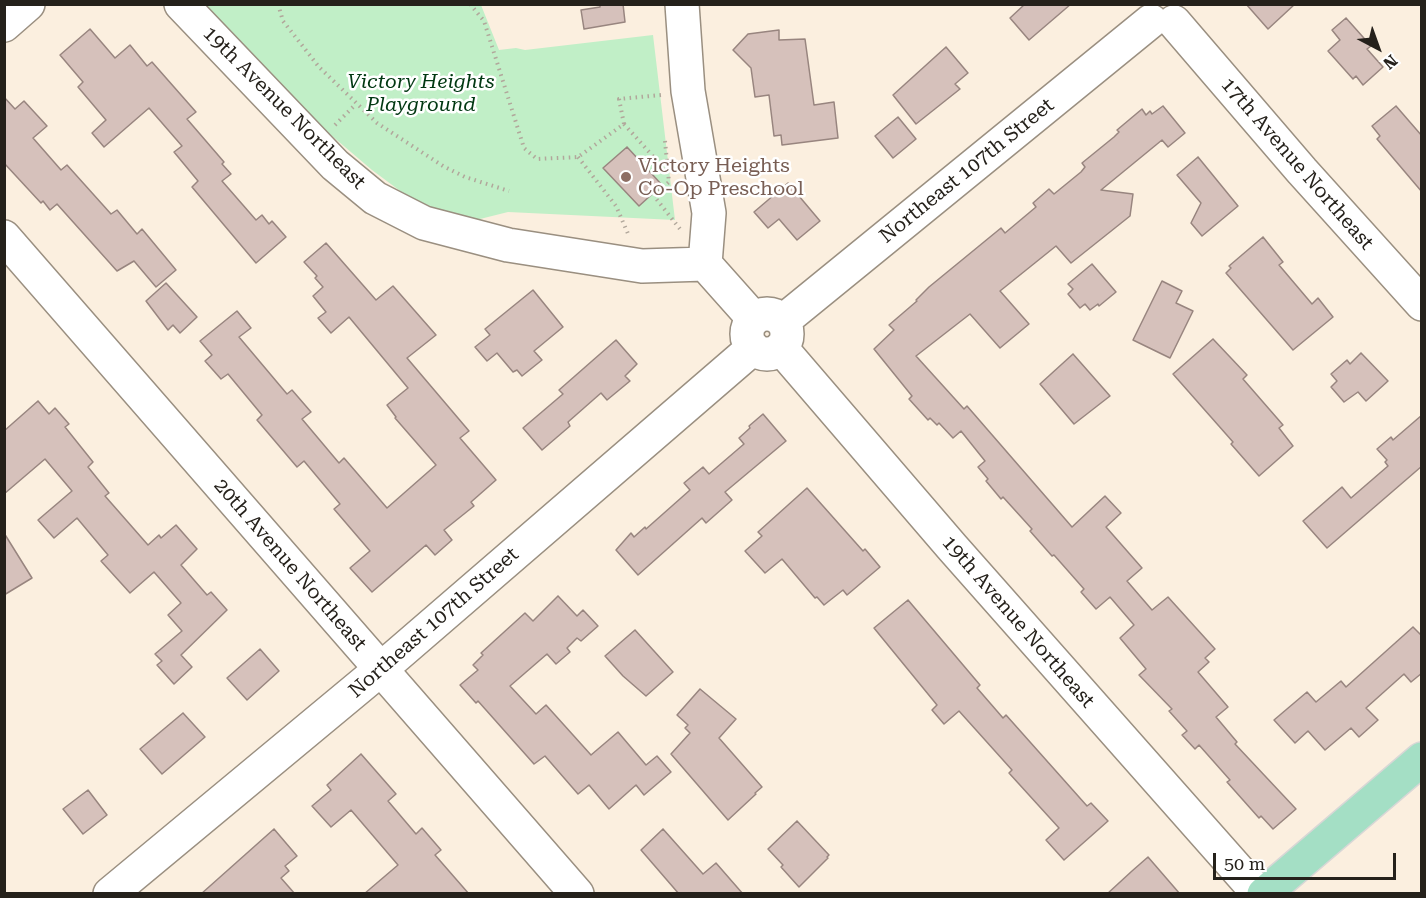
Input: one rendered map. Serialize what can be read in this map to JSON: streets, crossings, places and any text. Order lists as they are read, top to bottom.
{
  "streets": {
    "street": [
      "19th Avenue Northeast",
      "17th Avenue Northeast",
      "Northeast 107th Street",
      "20th Avenue Northeast"
    ]
  },
  "crossings": [
    ["19th Avenue Northeast", "Northeast 107th Street"],
    ["17th Avenue Northeast", "Northeast 107th Street"],
    ["Northeast 107th Street", "20th Avenue Northeast"]
  ],
  "parks": ["Victory Heights Playground"],
  "places": ["Victory Heights Co-Op Preschool"],
  "scale_bar": "50 m",
  "north": "bottom right"
}
